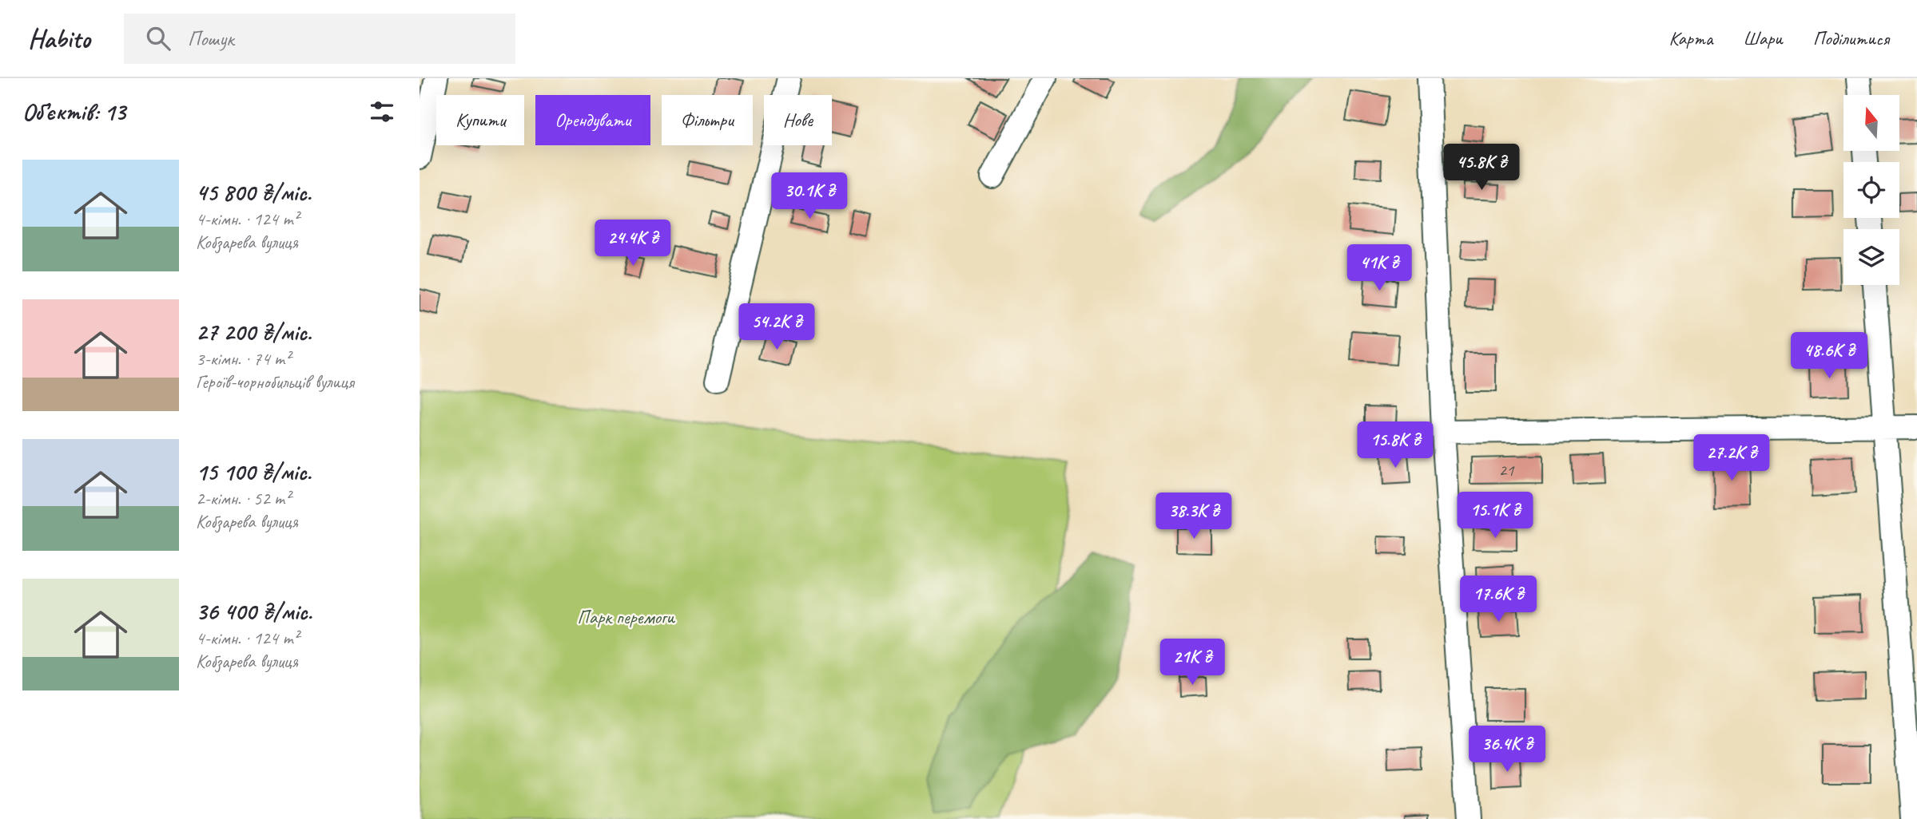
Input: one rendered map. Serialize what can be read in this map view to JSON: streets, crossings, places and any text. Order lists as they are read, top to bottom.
{
  "parks": ["Парк перемоги"],
  "house_numbers": ["21"],
  "north": "top",
  "page": {
    "header": "Habito",
    "search": "Пошук",
    "nav": ["Карта", "Шари", "Поділитися"],
    "heading": "Об’єктів: 13",
    "chip": [
      "Купити",
      "Орендувати",
      "Фільтри",
      "Нове"
    ],
    "price": [
      "45.8K ₴",
      "30.1K ₴",
      "24.4K ₴",
      "41K ₴",
      "54.2K ₴",
      "48.6K ₴",
      "15.8K ₴",
      "27.2K ₴",
      "15.1K ₴",
      "38.3K ₴",
      "17.6K ₴",
      "21K ₴",
      "36.4K ₴"
    ],
    "list": [
      {
        "name": "45 800 ₴/міс.",
        "note": "4-кімн. · 124 m² · Кобзарева вулиця"
      },
      {
        "name": "27 200 ₴/міс.",
        "note": "3-кімн. · 74 m² · Героїв-чорнобильців вулиця"
      },
      {
        "name": "15 100 ₴/міс.",
        "note": "2-кімн. · 52 m² · Кобзарева вулиця"
      },
      {
        "name": "36 400 ₴/міс.",
        "note": "4-кімн. · 124 m² · Кобзарева вулиця"
      }
    ]
  }
}
